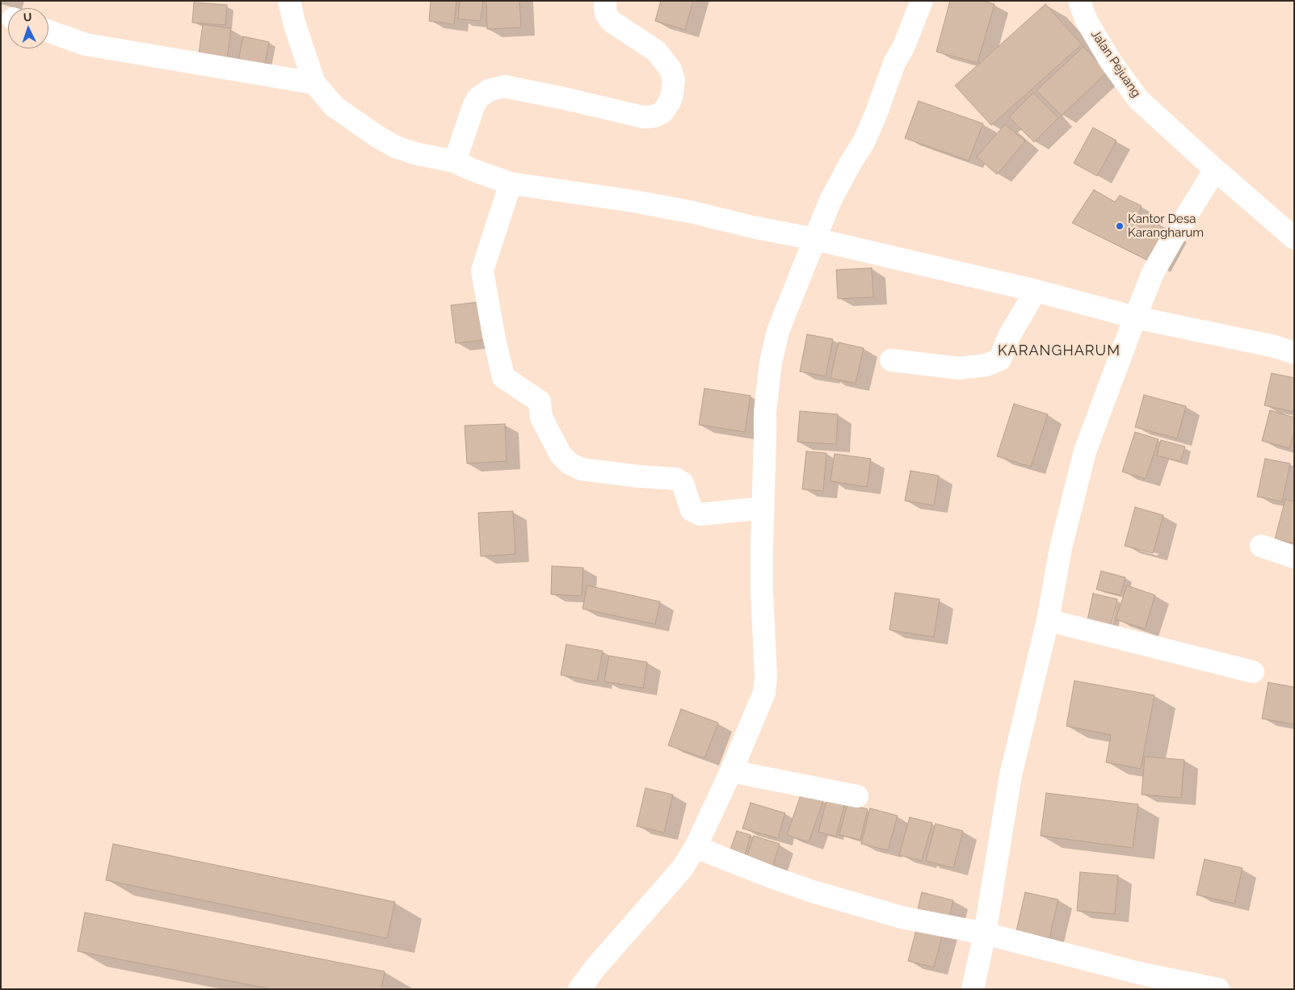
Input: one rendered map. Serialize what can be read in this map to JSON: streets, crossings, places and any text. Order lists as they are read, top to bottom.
{
  "streets": {
    "street": ["Jalan Pejuang"]
  },
  "districts": ["KARANGHARUM"],
  "places": ["Kantor Desa Karangharum"],
  "north": "top"
}
